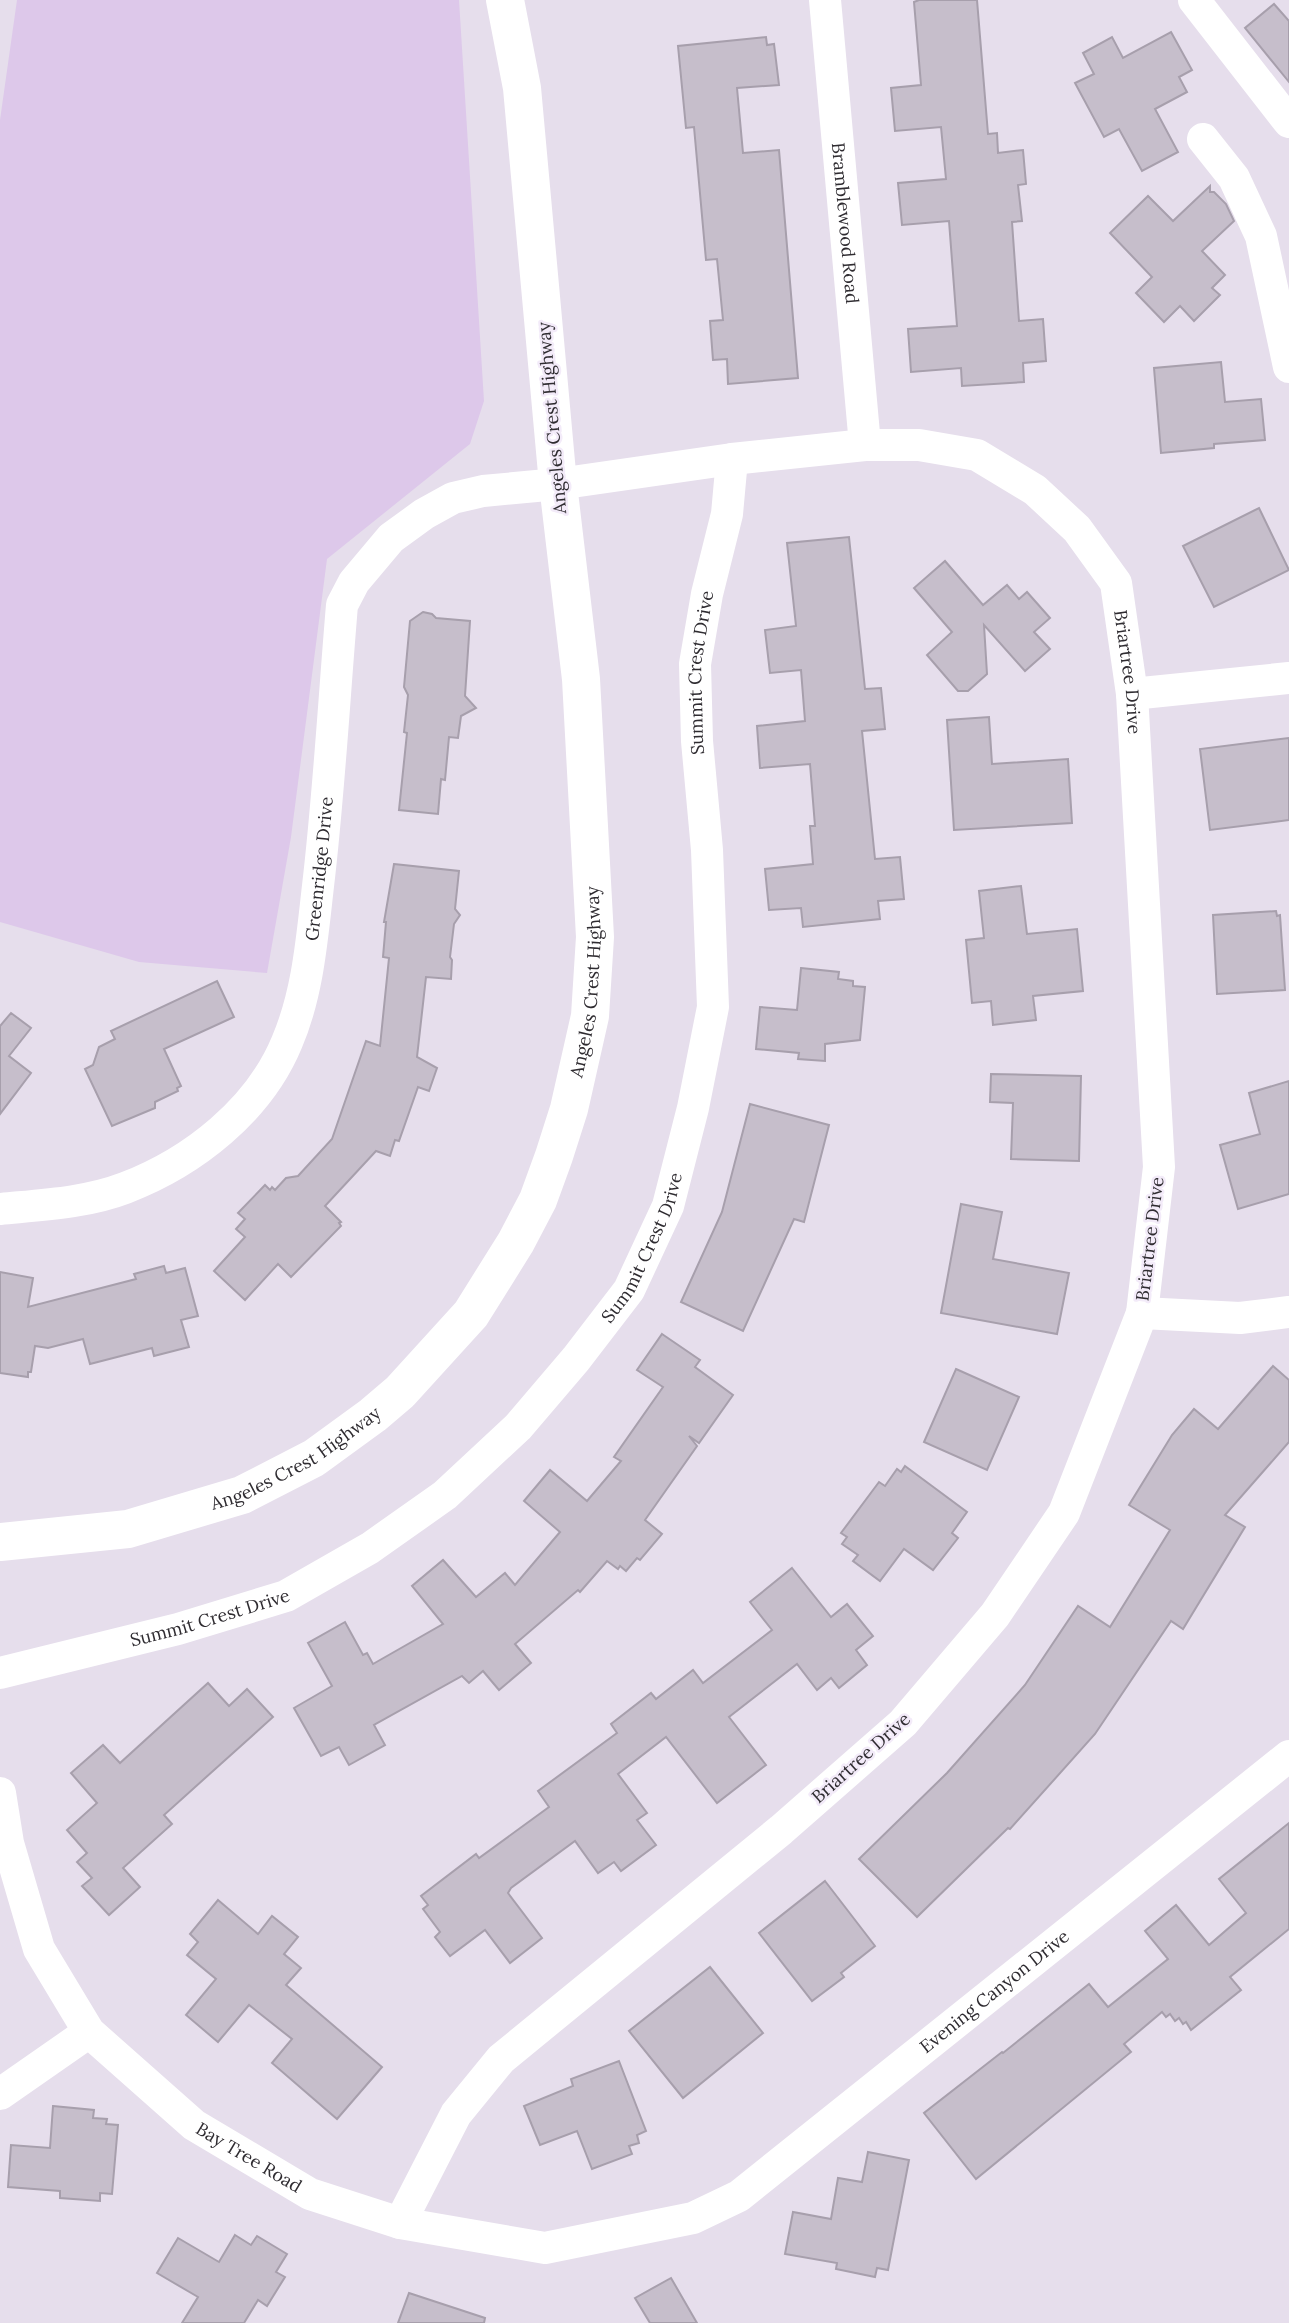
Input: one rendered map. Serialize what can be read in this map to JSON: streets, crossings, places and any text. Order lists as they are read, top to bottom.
{
  "streets": {
    "main road": ["Angeles Crest Highway"],
    "street": [
      "Bramblewood Road",
      "Summit Crest Drive",
      "Briartree Drive",
      "Greenridge Drive",
      "Evening Canyon Drive",
      "Bay Tree Road"
    ]
  },
  "crossings": [
    ["Bramblewood Road", "Briartree Drive"],
    ["Angeles Crest Highway", "Briartree Drive"],
    ["Angeles Crest Highway", "Greenridge Drive"],
    ["Summit Crest Drive", "Briartree Drive"],
    ["Briartree Drive", "Greenridge Drive"],
    ["Briartree Drive", "Bay Tree Road"],
    ["Evening Canyon Drive", "Bay Tree Road"]
  ]
}
